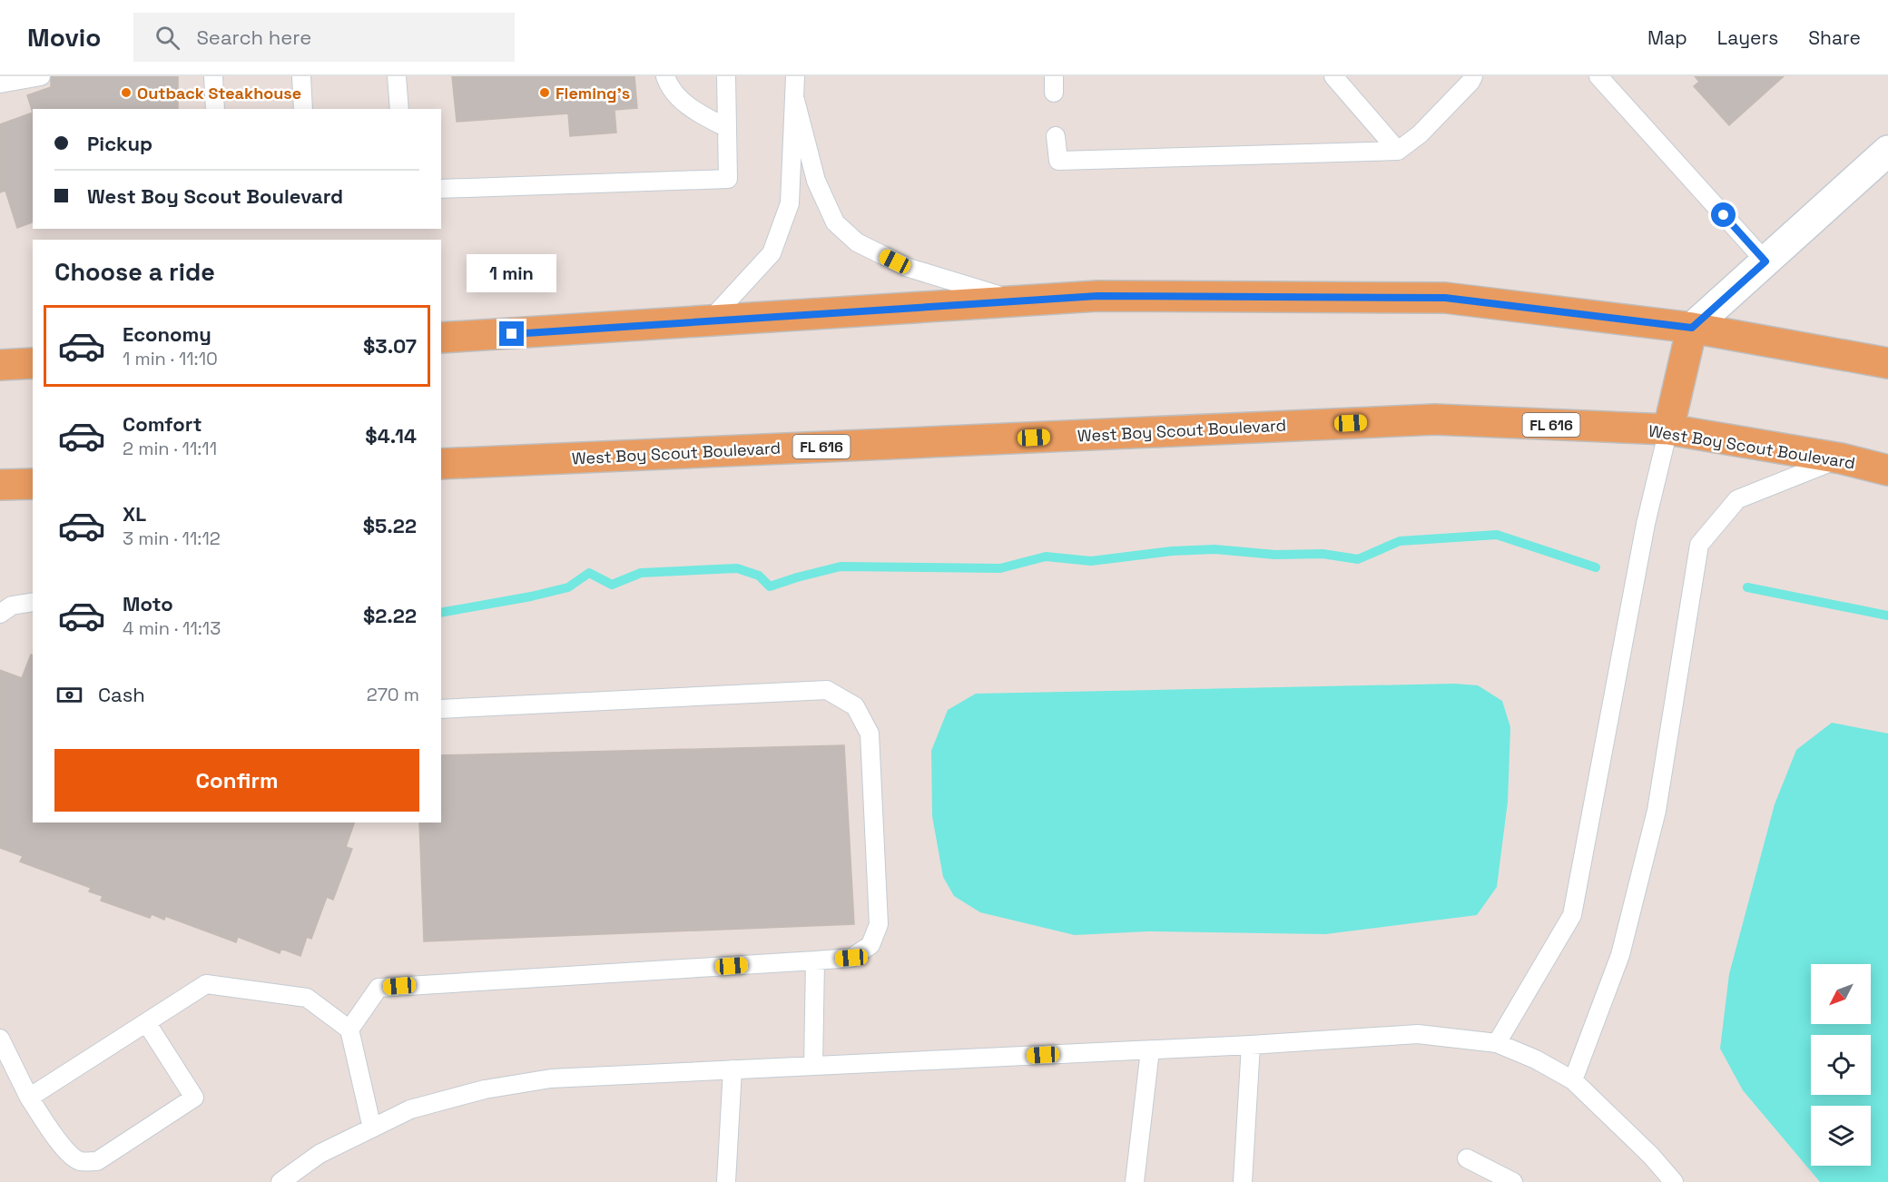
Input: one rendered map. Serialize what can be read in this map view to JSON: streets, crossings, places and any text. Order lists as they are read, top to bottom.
{
  "streets": {
    "main road": ["FL 616", "West Boy Scout Boulevard"]
  },
  "places": ["Outback Steakhouse", "Fleming's"],
  "north": "bottom left",
  "page": {
    "header": "Movio",
    "search": "Search here",
    "nav": ["Map", "Layers", "Share"],
    "banner": ["Pickup", "West Boy Scout Boulevard"],
    "heading": "Choose a ride",
    "bubble": "1 min",
    "list": [
      {
        "name": "Economy",
        "note": "1 min · 11:10",
        "value": "$3.07"
      },
      {
        "name": "Comfort",
        "note": "2 min · 11:11",
        "value": "$4.14"
      },
      {
        "name": "XL",
        "note": "3 min · 11:12",
        "value": "$5.22"
      },
      {
        "name": "Moto",
        "note": "4 min · 11:13",
        "value": "$2.22"
      }
    ],
    "pay": ["Cash", "270 m"],
    "buttons": "Confirm"
  }
}
